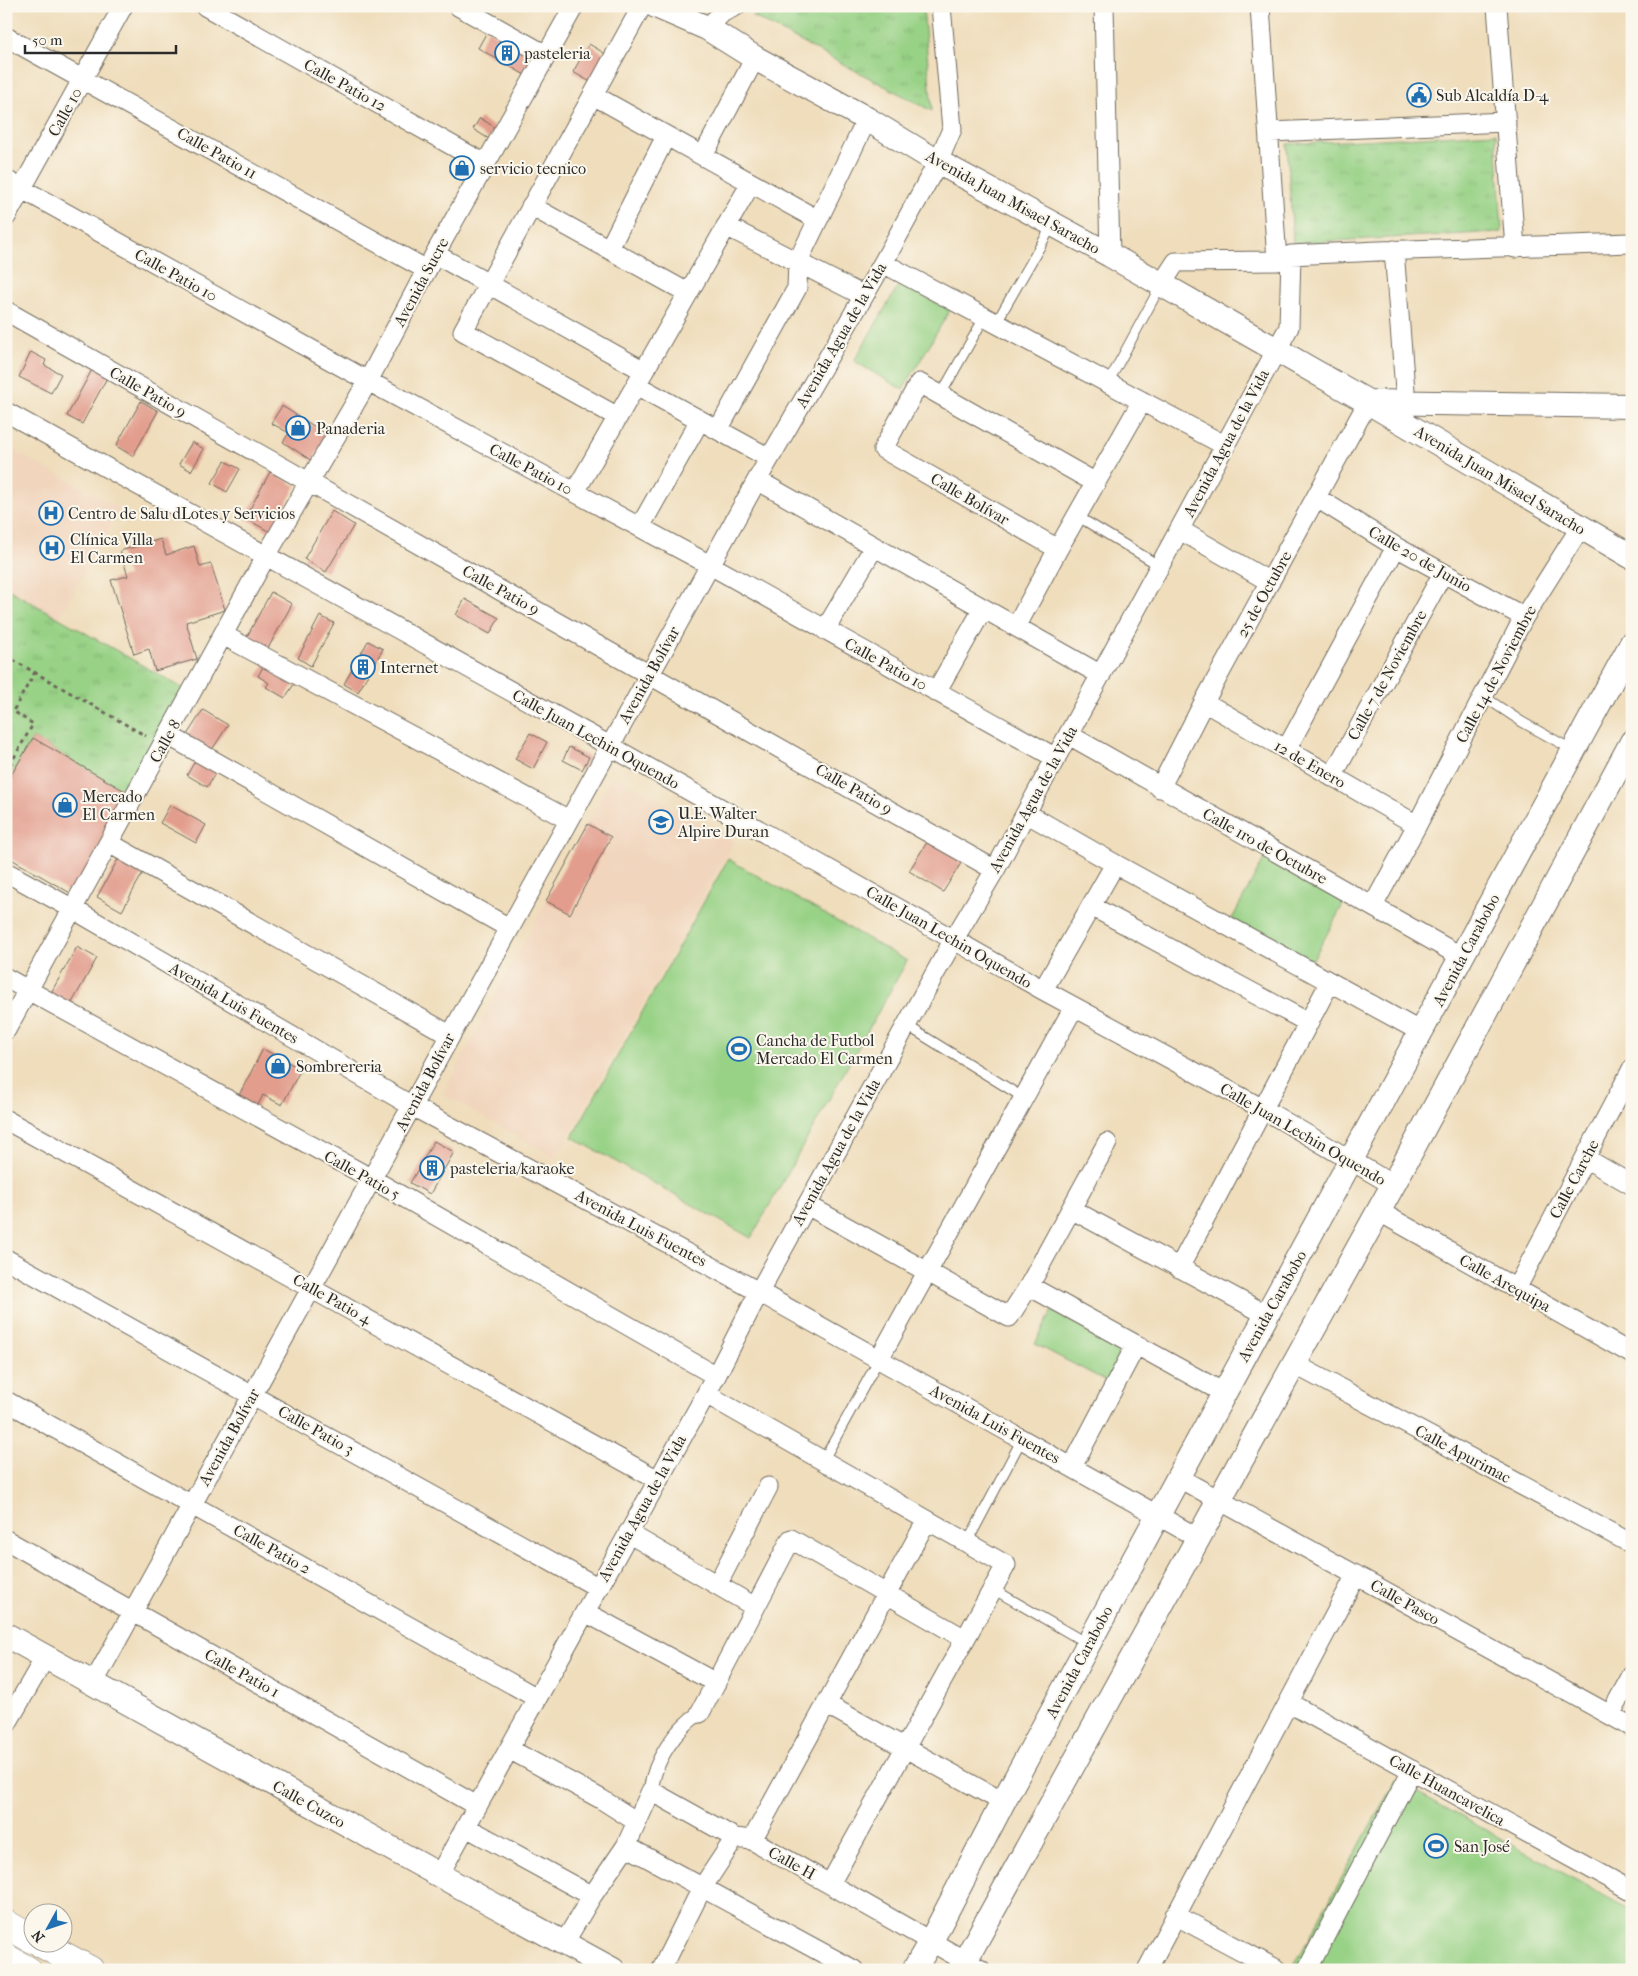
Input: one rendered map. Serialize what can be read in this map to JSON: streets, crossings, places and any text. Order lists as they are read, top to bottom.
{
  "streets": {
    "street": [
      "Calle Patio 12",
      "Calle 10",
      "Calle Patio 11",
      "Avenida Juan Misael Saracho",
      "Calle Patio 10",
      "Avenida Sucre",
      "Avenida Agua de la Vida",
      "Calle Patio 9",
      "Calle Bolívar",
      "Calle 20 de Junio",
      "25 de Octubre",
      "Calle 14 de Noviembre",
      "Avenida Bolívar",
      "Calle 7 de Noviembre",
      "Calle Juan Lechin Oquendo",
      "Calle 8",
      "12 de Enero",
      "Calle 1ro de Octubre",
      "Avenida Carabobo",
      "Avenida Luis Fuentes",
      "Calle Patio 5",
      "Calle Carche",
      "Calle Arequipa",
      "Calle Patio 4",
      "Calle Patio 3",
      "Calle Apurimac",
      "Calle Patio 2",
      "Calle Pasco",
      "Calle Patio 1",
      "Calle Huancavelica",
      "Calle Cuzco",
      "Calle H"
    ]
  },
  "crossings": [
    ["Calle Patio 12", "Avenida Sucre"],
    ["Calle 10", "Calle Patio 11"],
    ["Calle 10", "Calle Patio 10"],
    ["Calle Patio 11", "Avenida Sucre"],
    ["Calle Patio 11", "Avenida Agua de la Vida"],
    ["Avenida Juan Misael Saracho", "Avenida Agua de la Vida"],
    ["Avenida Juan Misael Saracho", "25 de Octubre"],
    ["Avenida Juan Misael Saracho", "Calle 14 de Noviembre"],
    ["Calle Patio 10", "Avenida Sucre"],
    ["Calle Patio 10", "Avenida Agua de la Vida"],
    ["Calle Patio 10", "Avenida Bolívar"],
    ["Avenida Sucre", "Calle Patio 9"],
    ["Avenida Sucre", "Calle Juan Lechin Oquendo"],
    ["Avenida Sucre", "Calle 8"],
    ["Avenida Agua de la Vida", "Calle Patio 9"],
    ["Avenida Agua de la Vida", "Avenida Bolívar"],
    ["Avenida Agua de la Vida", "Calle Juan Lechin Oquendo"],
    ["Avenida Agua de la Vida", "Calle 1ro de Octubre"],
    ["Avenida Agua de la Vida", "Avenida Luis Fuentes"],
    ["Avenida Agua de la Vida", "Calle Patio 5"],
    ["Avenida Agua de la Vida", "Calle Patio 4"],
    ["Avenida Agua de la Vida", "Calle Patio 3"],
    ["Avenida Agua de la Vida", "Calle Patio 2"],
    ["Avenida Agua de la Vida", "Calle Patio 1"],
    ["Avenida Agua de la Vida", "Calle Cuzco"],
    ["Calle Patio 9", "Avenida Bolívar"],
    ["Calle 20 de Junio", "25 de Octubre"],
    ["Calle 20 de Junio", "Calle 14 de Noviembre"],
    ["Calle 20 de Junio", "Calle 7 de Noviembre"],
    ["25 de Octubre", "12 de Enero"],
    ["25 de Octubre", "Calle 1ro de Octubre"],
    ["Calle 14 de Noviembre", "12 de Enero"],
    ["Calle 14 de Noviembre", "Calle 1ro de Octubre"],
    ["Avenida Bolívar", "Calle Juan Lechin Oquendo"],
    ["Avenida Bolívar", "Avenida Luis Fuentes"],
    ["Avenida Bolívar", "Calle Patio 5"],
    ["Avenida Bolívar", "Calle Patio 4"],
    ["Avenida Bolívar", "Calle Patio 3"],
    ["Avenida Bolívar", "Calle Patio 2"],
    ["Avenida Bolívar", "Calle Patio 1"],
    ["Avenida Bolívar", "Calle Cuzco"],
    ["Calle 7 de Noviembre", "12 de Enero"],
    ["Calle Juan Lechin Oquendo", "Calle 8"],
    ["Calle Juan Lechin Oquendo", "Avenida Carabobo"],
    ["Calle 8", "Avenida Luis Fuentes"],
    ["Calle 8", "Calle Patio 5"],
    ["Calle 1ro de Octubre", "Avenida Carabobo"],
    ["Avenida Carabobo", "Avenida Luis Fuentes"],
    ["Avenida Carabobo", "Calle Pasco"],
    ["Avenida Carabobo", "Calle H"],
    ["Calle Carche", "Calle Arequipa"]
  ],
  "places": {
    "building": ["pasteleria", "Internet", "pasteleria/karaoke"],
    "public building": ["Sub Alcaldía D-4"],
    "shop": [
      "servicio tecnico",
      "Panaderia",
      "Mercado El Carmen",
      "Sombrereria"
    ],
    "hospital": ["Centro de Salu dLotes y Servicios", "Clínica Villa El Carmen"],
    "school or university": ["U.E. Walter Alpire Duran"],
    "sports": ["Cancha de Futbol Mercado El Carmen", "San José"]
  },
  "scale_bar": "50 m",
  "north": "bottom left"
}
